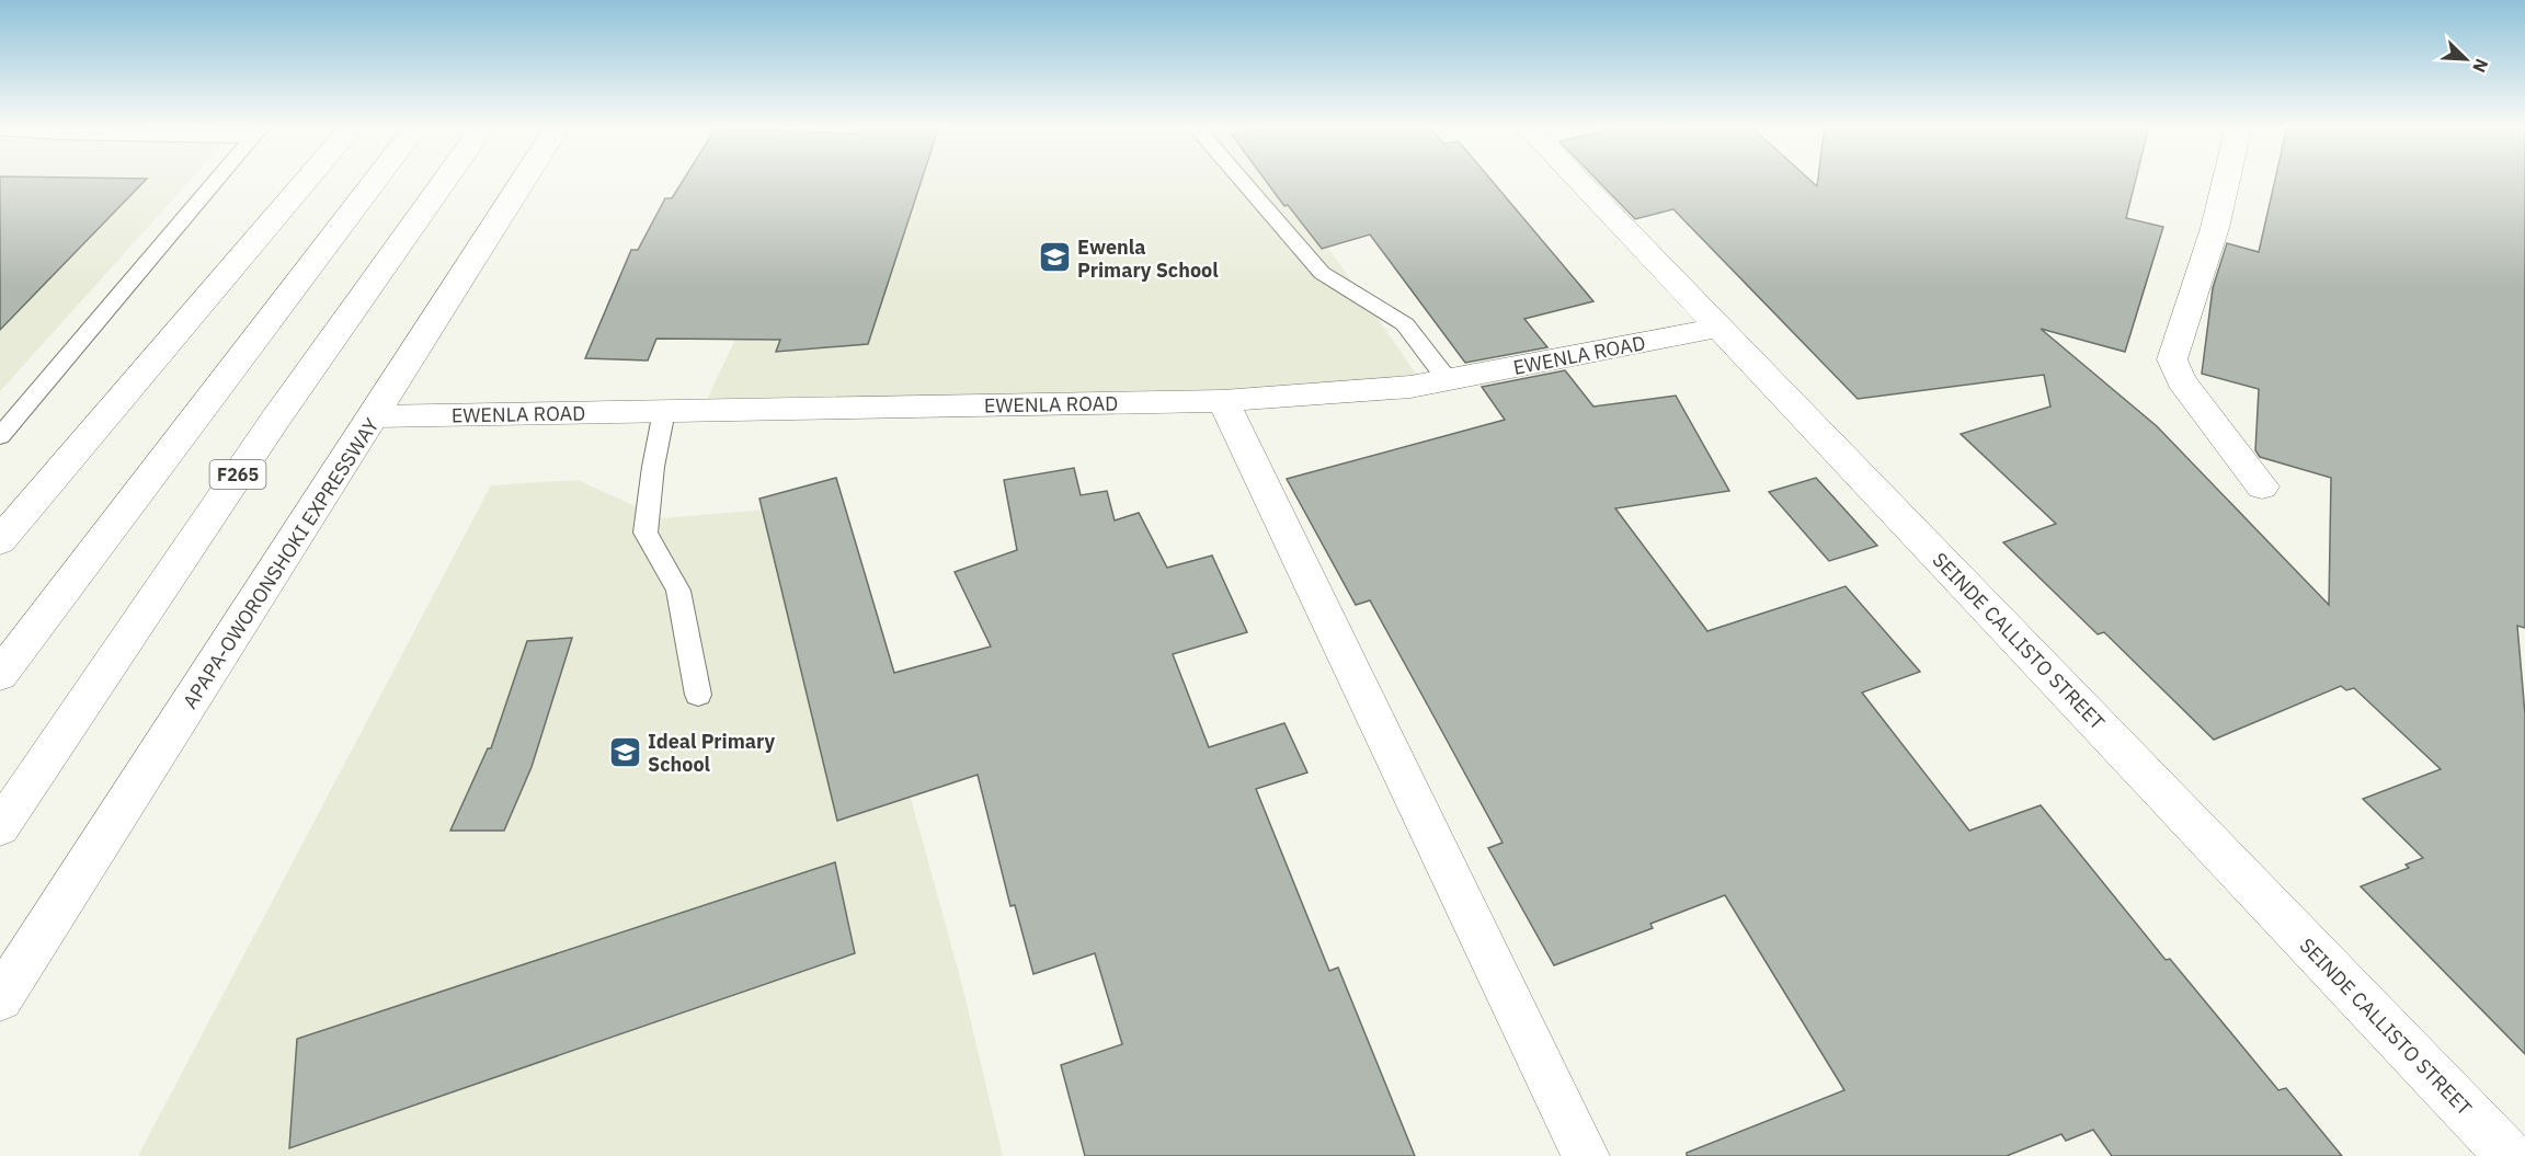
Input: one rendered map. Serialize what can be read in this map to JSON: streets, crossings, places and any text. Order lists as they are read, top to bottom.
{
  "streets": {
    "main road": [
      "EWENLA ROAD",
      "F265",
      "APAPA-OWORONSHOKI EXPRESSWAY",
      "SEINDE CALLISTO STREET"
    ]
  },
  "crossings": [
    ["EWENLA ROAD", "APAPA-OWORONSHOKI EXPRESSWAY"],
    ["EWENLA ROAD", "SEINDE CALLISTO STREET"]
  ],
  "places": {
    "school or university": ["Ewenla Primary School", "Ideal Primary School"]
  },
  "north": "bottom right"
}
